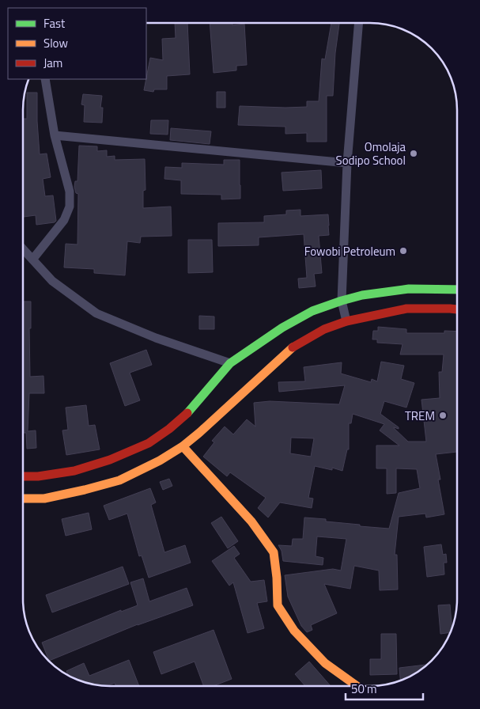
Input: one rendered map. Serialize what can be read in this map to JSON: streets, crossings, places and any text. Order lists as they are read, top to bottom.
{
  "places": ["Omolaja Sodipo School", "Fowobi Petroleum", "TREM"],
  "legend": ["Fast", "Slow", "Jam"],
  "scale_bar": "50 m"
}
